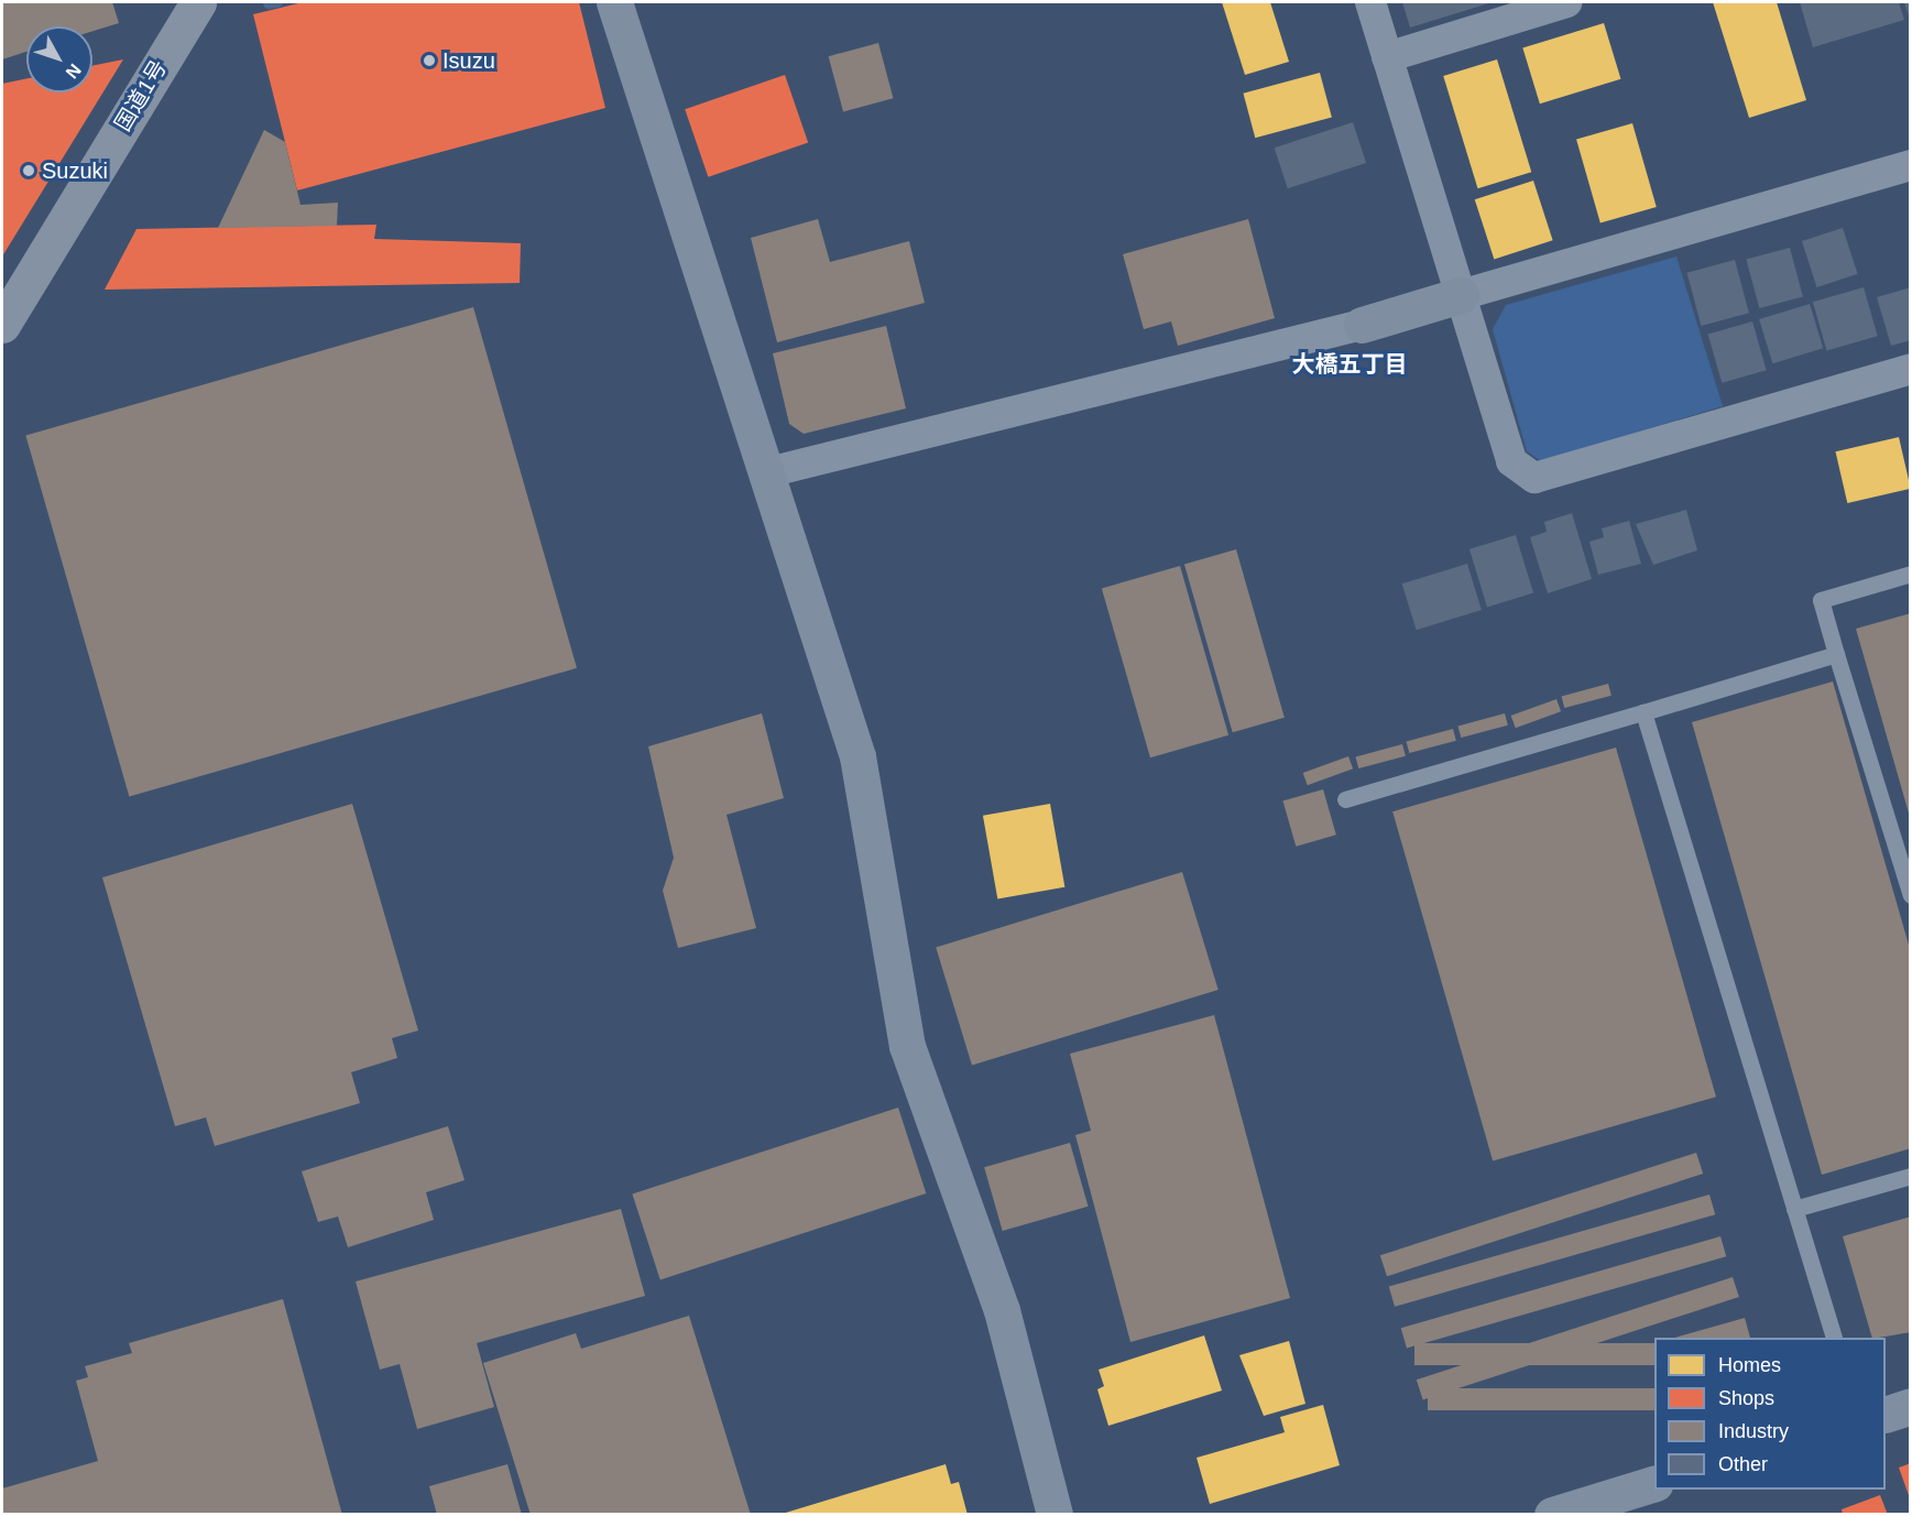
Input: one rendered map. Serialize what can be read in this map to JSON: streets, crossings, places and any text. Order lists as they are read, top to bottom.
{
  "streets": {
    "highway": ["国道1号"]
  },
  "districts": ["大橋五丁目"],
  "places": ["Isuzu", "Suzuki"],
  "legend": [
    "Homes",
    "Shops",
    "Industry",
    "Other"
  ],
  "north": "bottom right"
}
